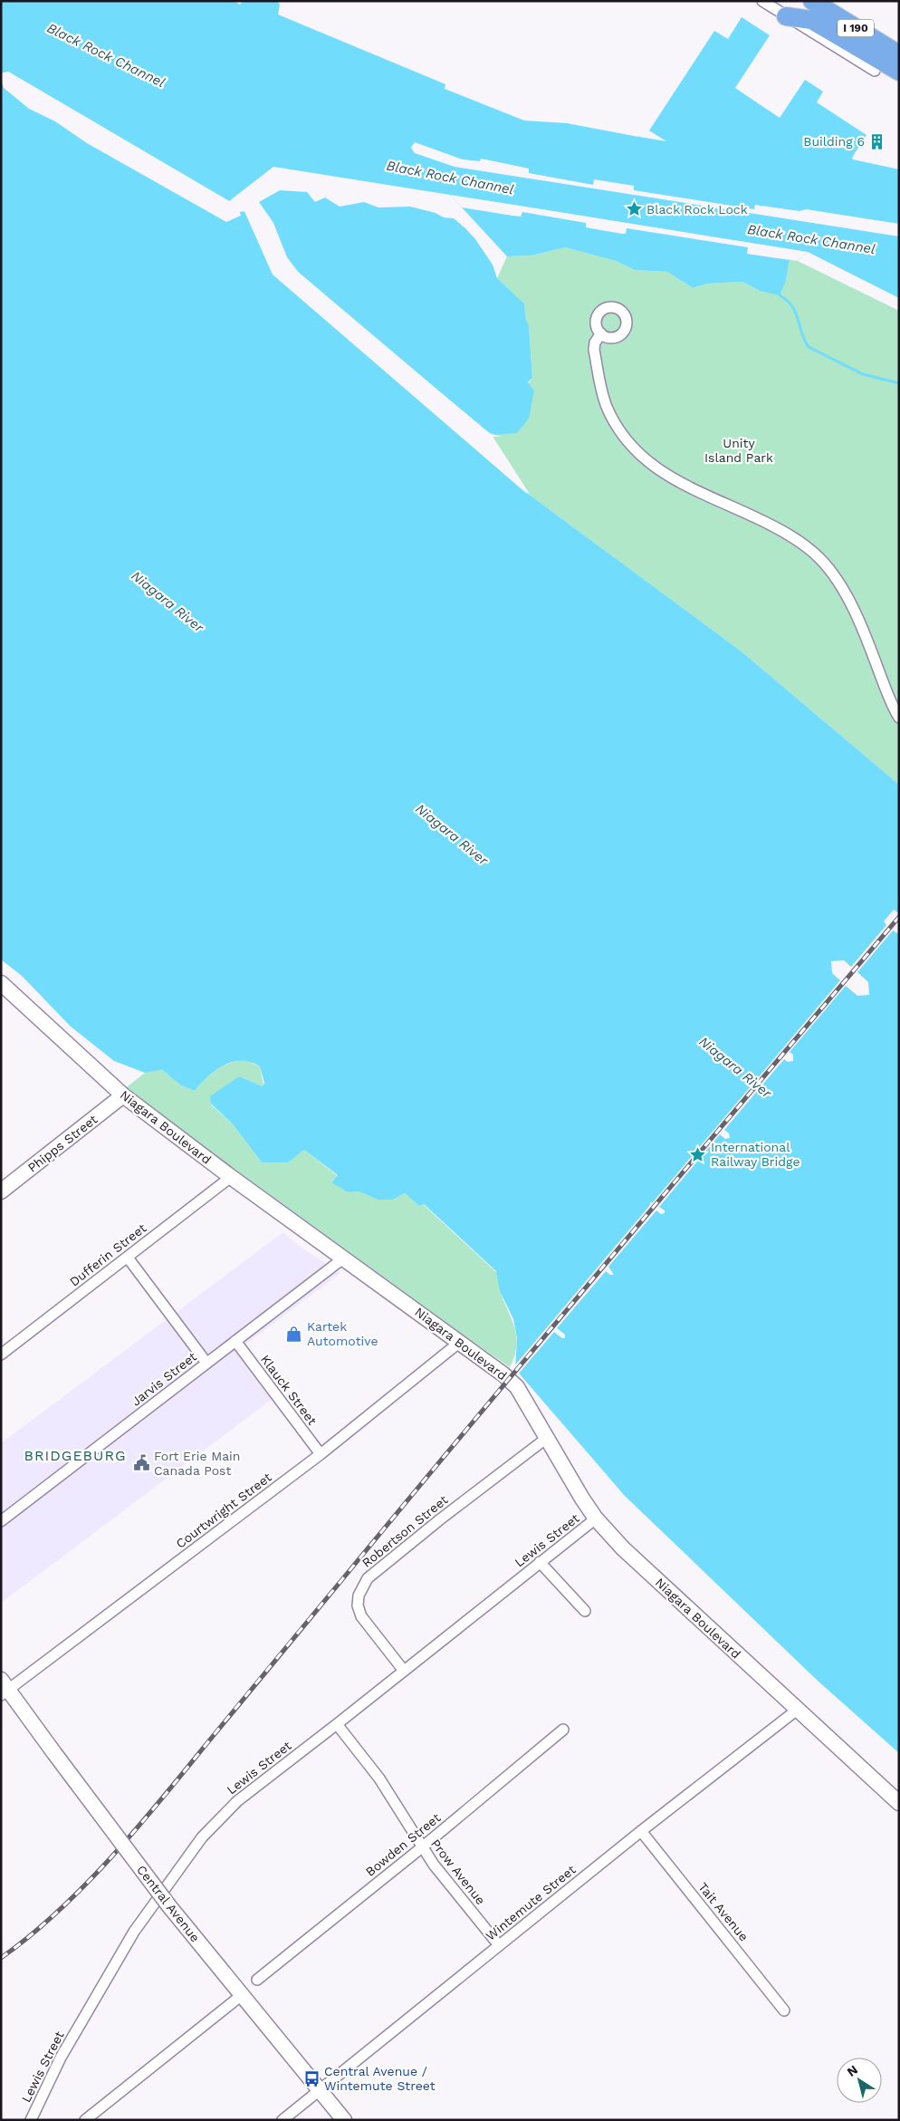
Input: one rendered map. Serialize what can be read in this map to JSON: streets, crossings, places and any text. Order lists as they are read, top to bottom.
{
  "streets": {
    "highway": ["I 190"],
    "main road": ["Niagara Boulevard", "Phipps Street", "Central Avenue"],
    "street": [
      "Dufferin Street",
      "Jarvis Street",
      "Klauck Street",
      "Courtwright Street",
      "Robertson Street",
      "Lewis Street",
      "Bowden Street",
      "Prow Avenue",
      "Wintemute Street",
      "Tait Avenue"
    ]
  },
  "crossings": [
    ["Niagara Boulevard", "Phipps Street"],
    ["Niagara Boulevard", "Dufferin Street"],
    ["Niagara Boulevard", "Jarvis Street"],
    ["Niagara Boulevard", "Courtwright Street"],
    ["Niagara Boulevard", "Robertson Street"],
    ["Niagara Boulevard", "Lewis Street"],
    ["Niagara Boulevard", "Wintemute Street"],
    ["Jarvis Street", "Klauck Street"],
    ["Klauck Street", "Courtwright Street"],
    ["Courtwright Street", "Central Avenue"],
    ["Robertson Street", "Lewis Street"],
    ["Lewis Street", "Prow Avenue"],
    ["Bowden Street", "Prow Avenue"],
    ["Prow Avenue", "Wintemute Street"],
    ["Wintemute Street", "Central Avenue"],
    ["Wintemute Street", "Tait Avenue"]
  ],
  "districts": ["BRIDGEBURG"],
  "water": ["Black Rock Channel", "Niagara River"],
  "parks": ["Unity Island Park"],
  "places": {
    "building": ["Building 6"],
    "place": ["Black Rock Lock", "International Railway Bridge"],
    "shop": ["Kartek Automotive"],
    "public building": ["Fort Erie Main Canada Post"],
    "bus stop": ["Central Avenue / Wintemute Street"]
  },
  "north": "top left"
}
